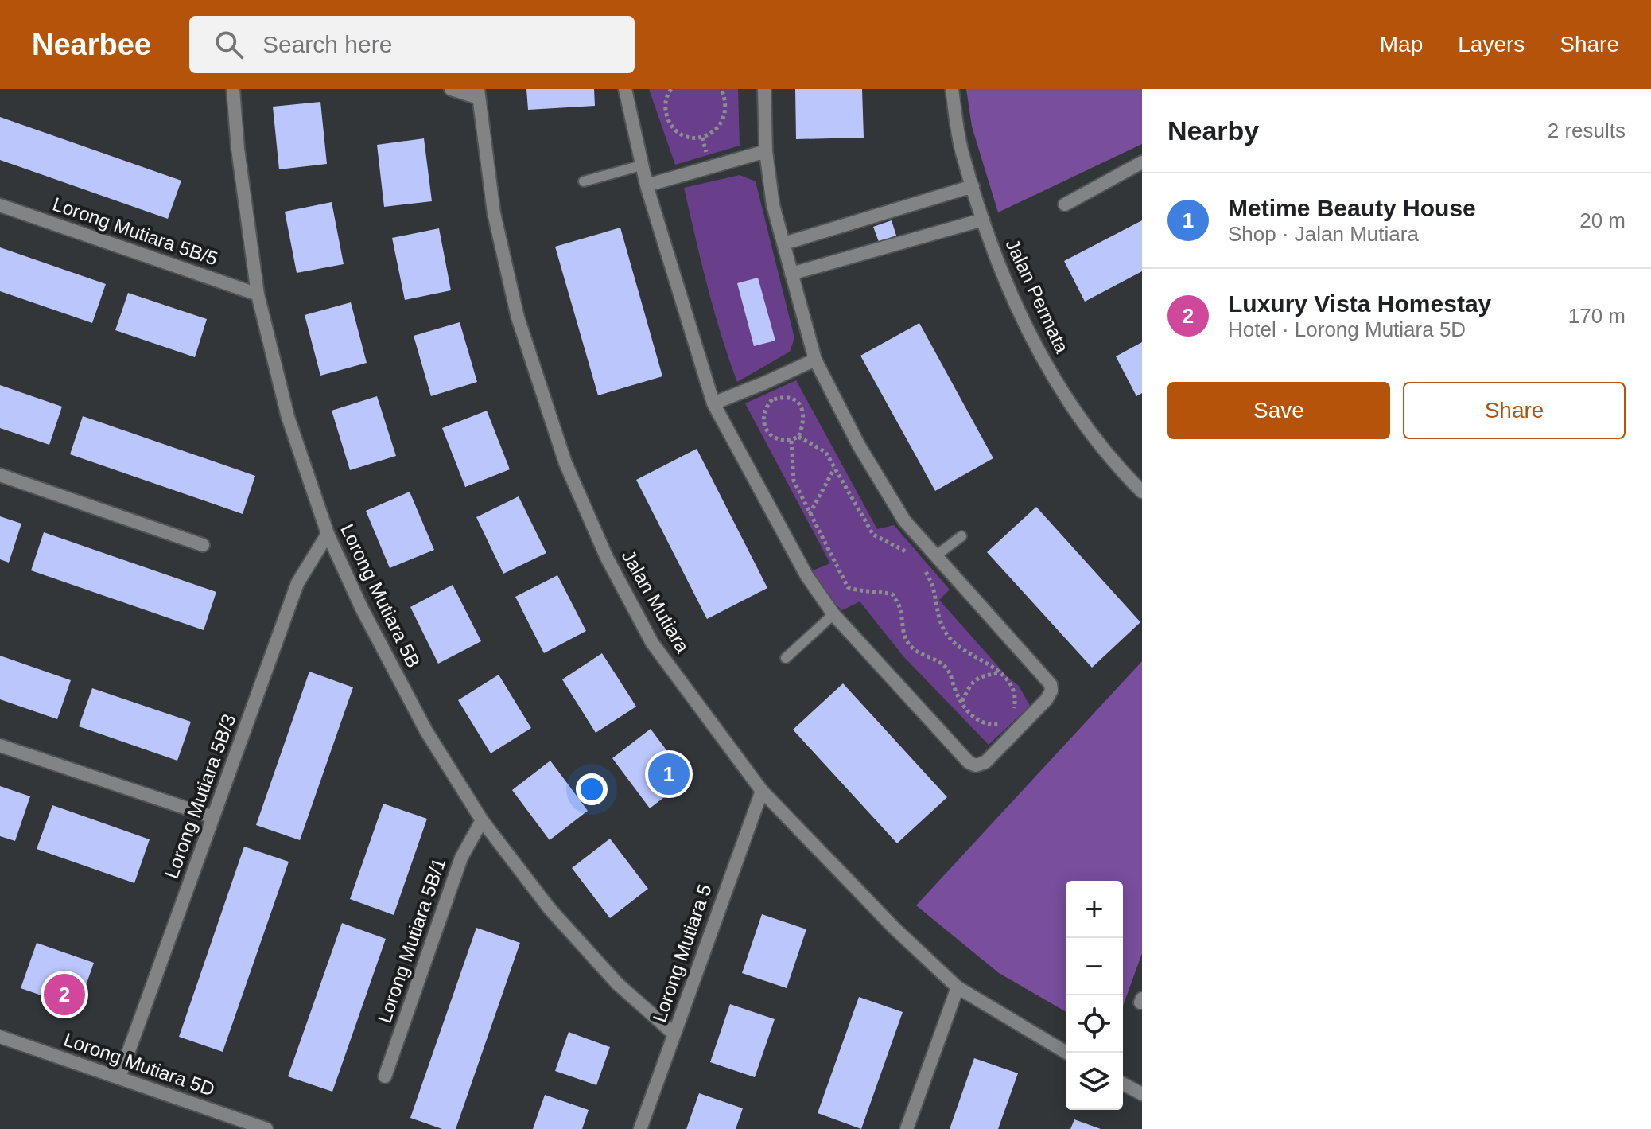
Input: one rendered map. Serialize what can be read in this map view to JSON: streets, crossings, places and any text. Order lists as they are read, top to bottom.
{
  "streets": {
    "street": [
      "Lorong Mutiara 5B/5",
      "Jalan Permata",
      "Lorong Mutiara 5B",
      "Jalan Mutiara",
      "Lorong Mutiara 5B/3",
      "Lorong Mutiara 5B/1",
      "Lorong Mutiara 5",
      "Lorong Mutiara 5D"
    ]
  },
  "crossings": [
    ["Lorong Mutiara 5B/5", "Lorong Mutiara 5B"],
    ["Lorong Mutiara 5B", "Lorong Mutiara 5B/3"],
    ["Lorong Mutiara 5B", "Lorong Mutiara 5B/1"],
    ["Lorong Mutiara 5B", "Lorong Mutiara 5"],
    ["Jalan Mutiara", "Lorong Mutiara 5"],
    ["Lorong Mutiara 5B/3", "Lorong Mutiara 5D"]
  ],
  "page": {
    "header": "Nearbee",
    "search": "Search here",
    "nav": ["Map", "Layers", "Share"],
    "heading": ["Nearby", "2 results"],
    "list": [
      {
        "mark": "1",
        "name": "Metime Beauty House",
        "note": "Shop · Jalan Mutiara",
        "value": "20 m"
      },
      {
        "mark": "2",
        "name": "Luxury Vista Homestay",
        "note": "Hotel · Lorong Mutiara 5D",
        "value": "170 m"
      }
    ],
    "buttons": ["Save", "Share"],
    "pins": ["1", "2"],
    "map_buttons": ["+", "−"]
  }
}
